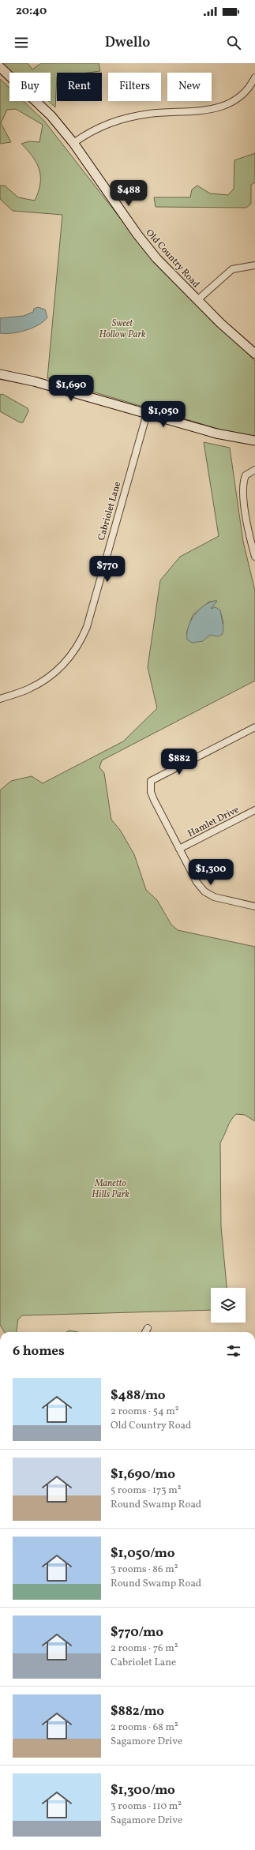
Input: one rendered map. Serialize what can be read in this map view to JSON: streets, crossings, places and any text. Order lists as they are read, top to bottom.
{
  "streets": {
    "main road": ["Old Country Road"],
    "street": ["Cabriolet Lane", "Hamlet Drive"]
  },
  "parks": ["Sweet Hollow Park", "Manetto Hills Park"],
  "page": {
    "status": "20:40",
    "header": "Dwello",
    "chip": [
      "Buy",
      "Rent",
      "Filters",
      "New"
    ],
    "price": [
      "$488",
      "$1,690",
      "$1,050",
      "$770",
      "$882",
      "$1,300"
    ],
    "heading": "6 homes",
    "list": [
      {
        "name": "$488/mo",
        "note": "2 rooms · 54 m² · Old Country Road"
      },
      {
        "name": "$1,690/mo",
        "note": "5 rooms · 173 m² · Round Swamp Road"
      },
      {
        "name": "$1,050/mo",
        "note": "3 rooms · 86 m² · Round Swamp Road"
      },
      {
        "name": "$770/mo",
        "note": "2 rooms · 76 m² · Cabriolet Lane"
      },
      {
        "name": "$882/mo",
        "note": "2 rooms · 68 m² · Sagamore Drive"
      },
      {
        "name": "$1,300/mo",
        "note": "3 rooms · 110 m² · Sagamore Drive"
      }
    ]
  }
}
